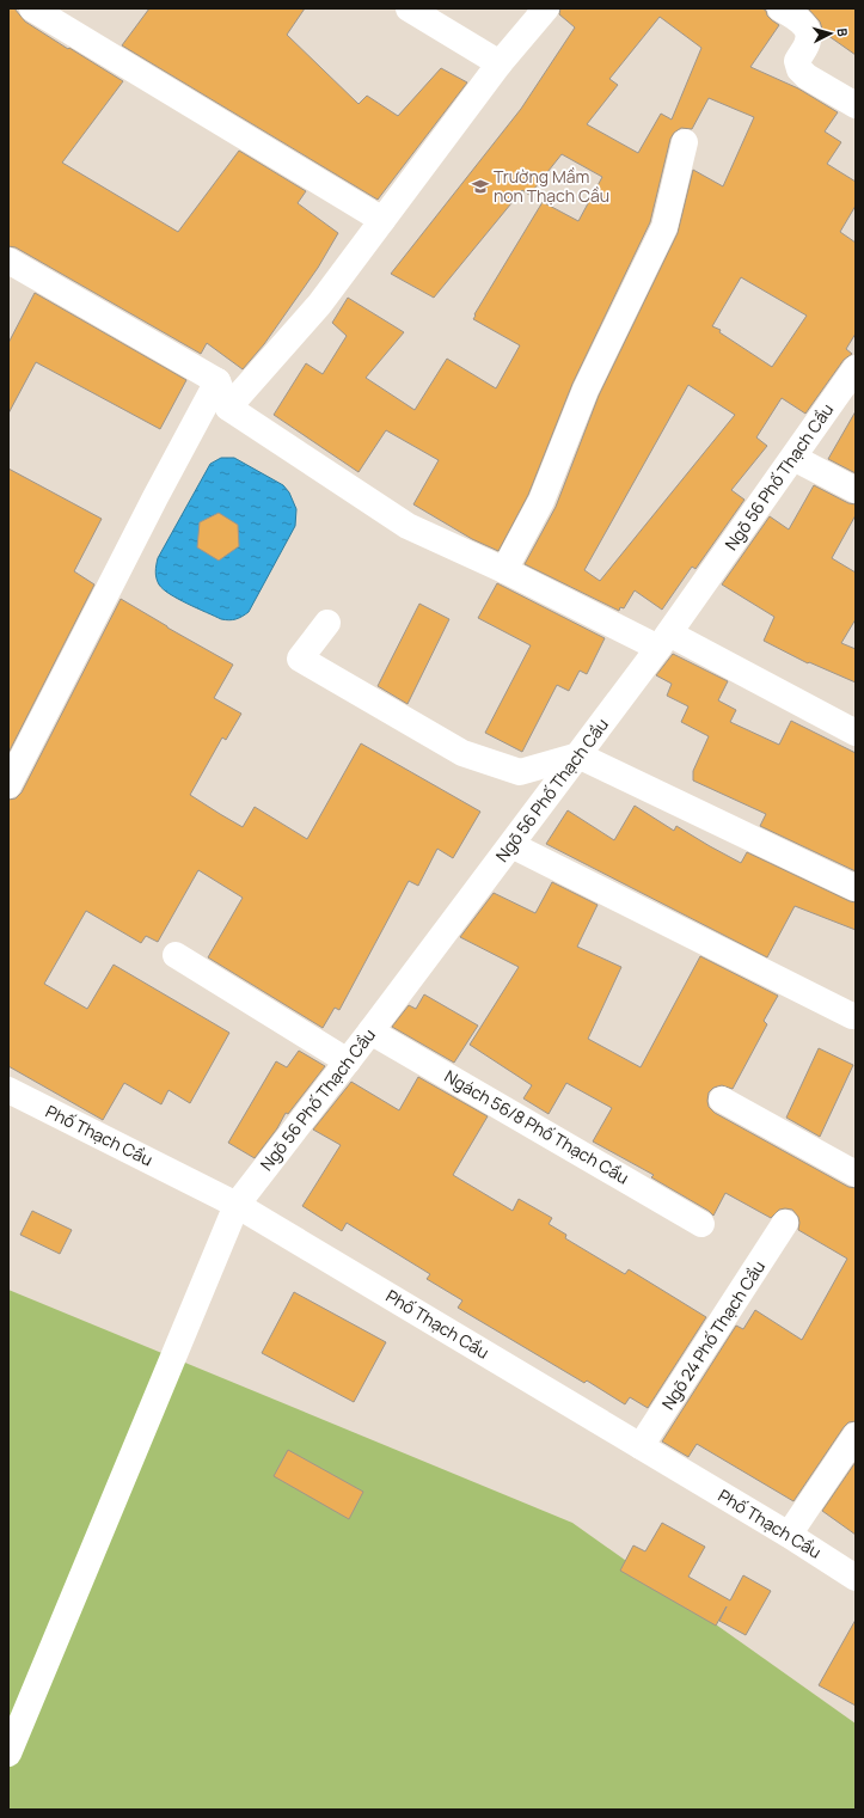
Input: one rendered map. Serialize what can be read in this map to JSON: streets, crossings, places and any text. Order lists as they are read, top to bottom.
{
  "streets": {
    "street": [
      "Ngõ 56 Phố Thạch Cầu",
      "Ngách 56/8 Phố Thạch Cầu",
      "Phố Thạch Cầu",
      "Ngõ 24 Phố Thạch Cầu"
    ]
  },
  "crossings": [
    ["Ngõ 56 Phố Thạch Cầu", "Ngách 56/8 Phố Thạch Cầu"],
    ["Ngõ 56 Phố Thạch Cầu", "Phố Thạch Cầu"],
    ["Phố Thạch Cầu", "Ngõ 24 Phố Thạch Cầu"]
  ],
  "places": {
    "school or university": ["Trường Mầm non Thạch Cầu"]
  },
  "north": "right"
}
